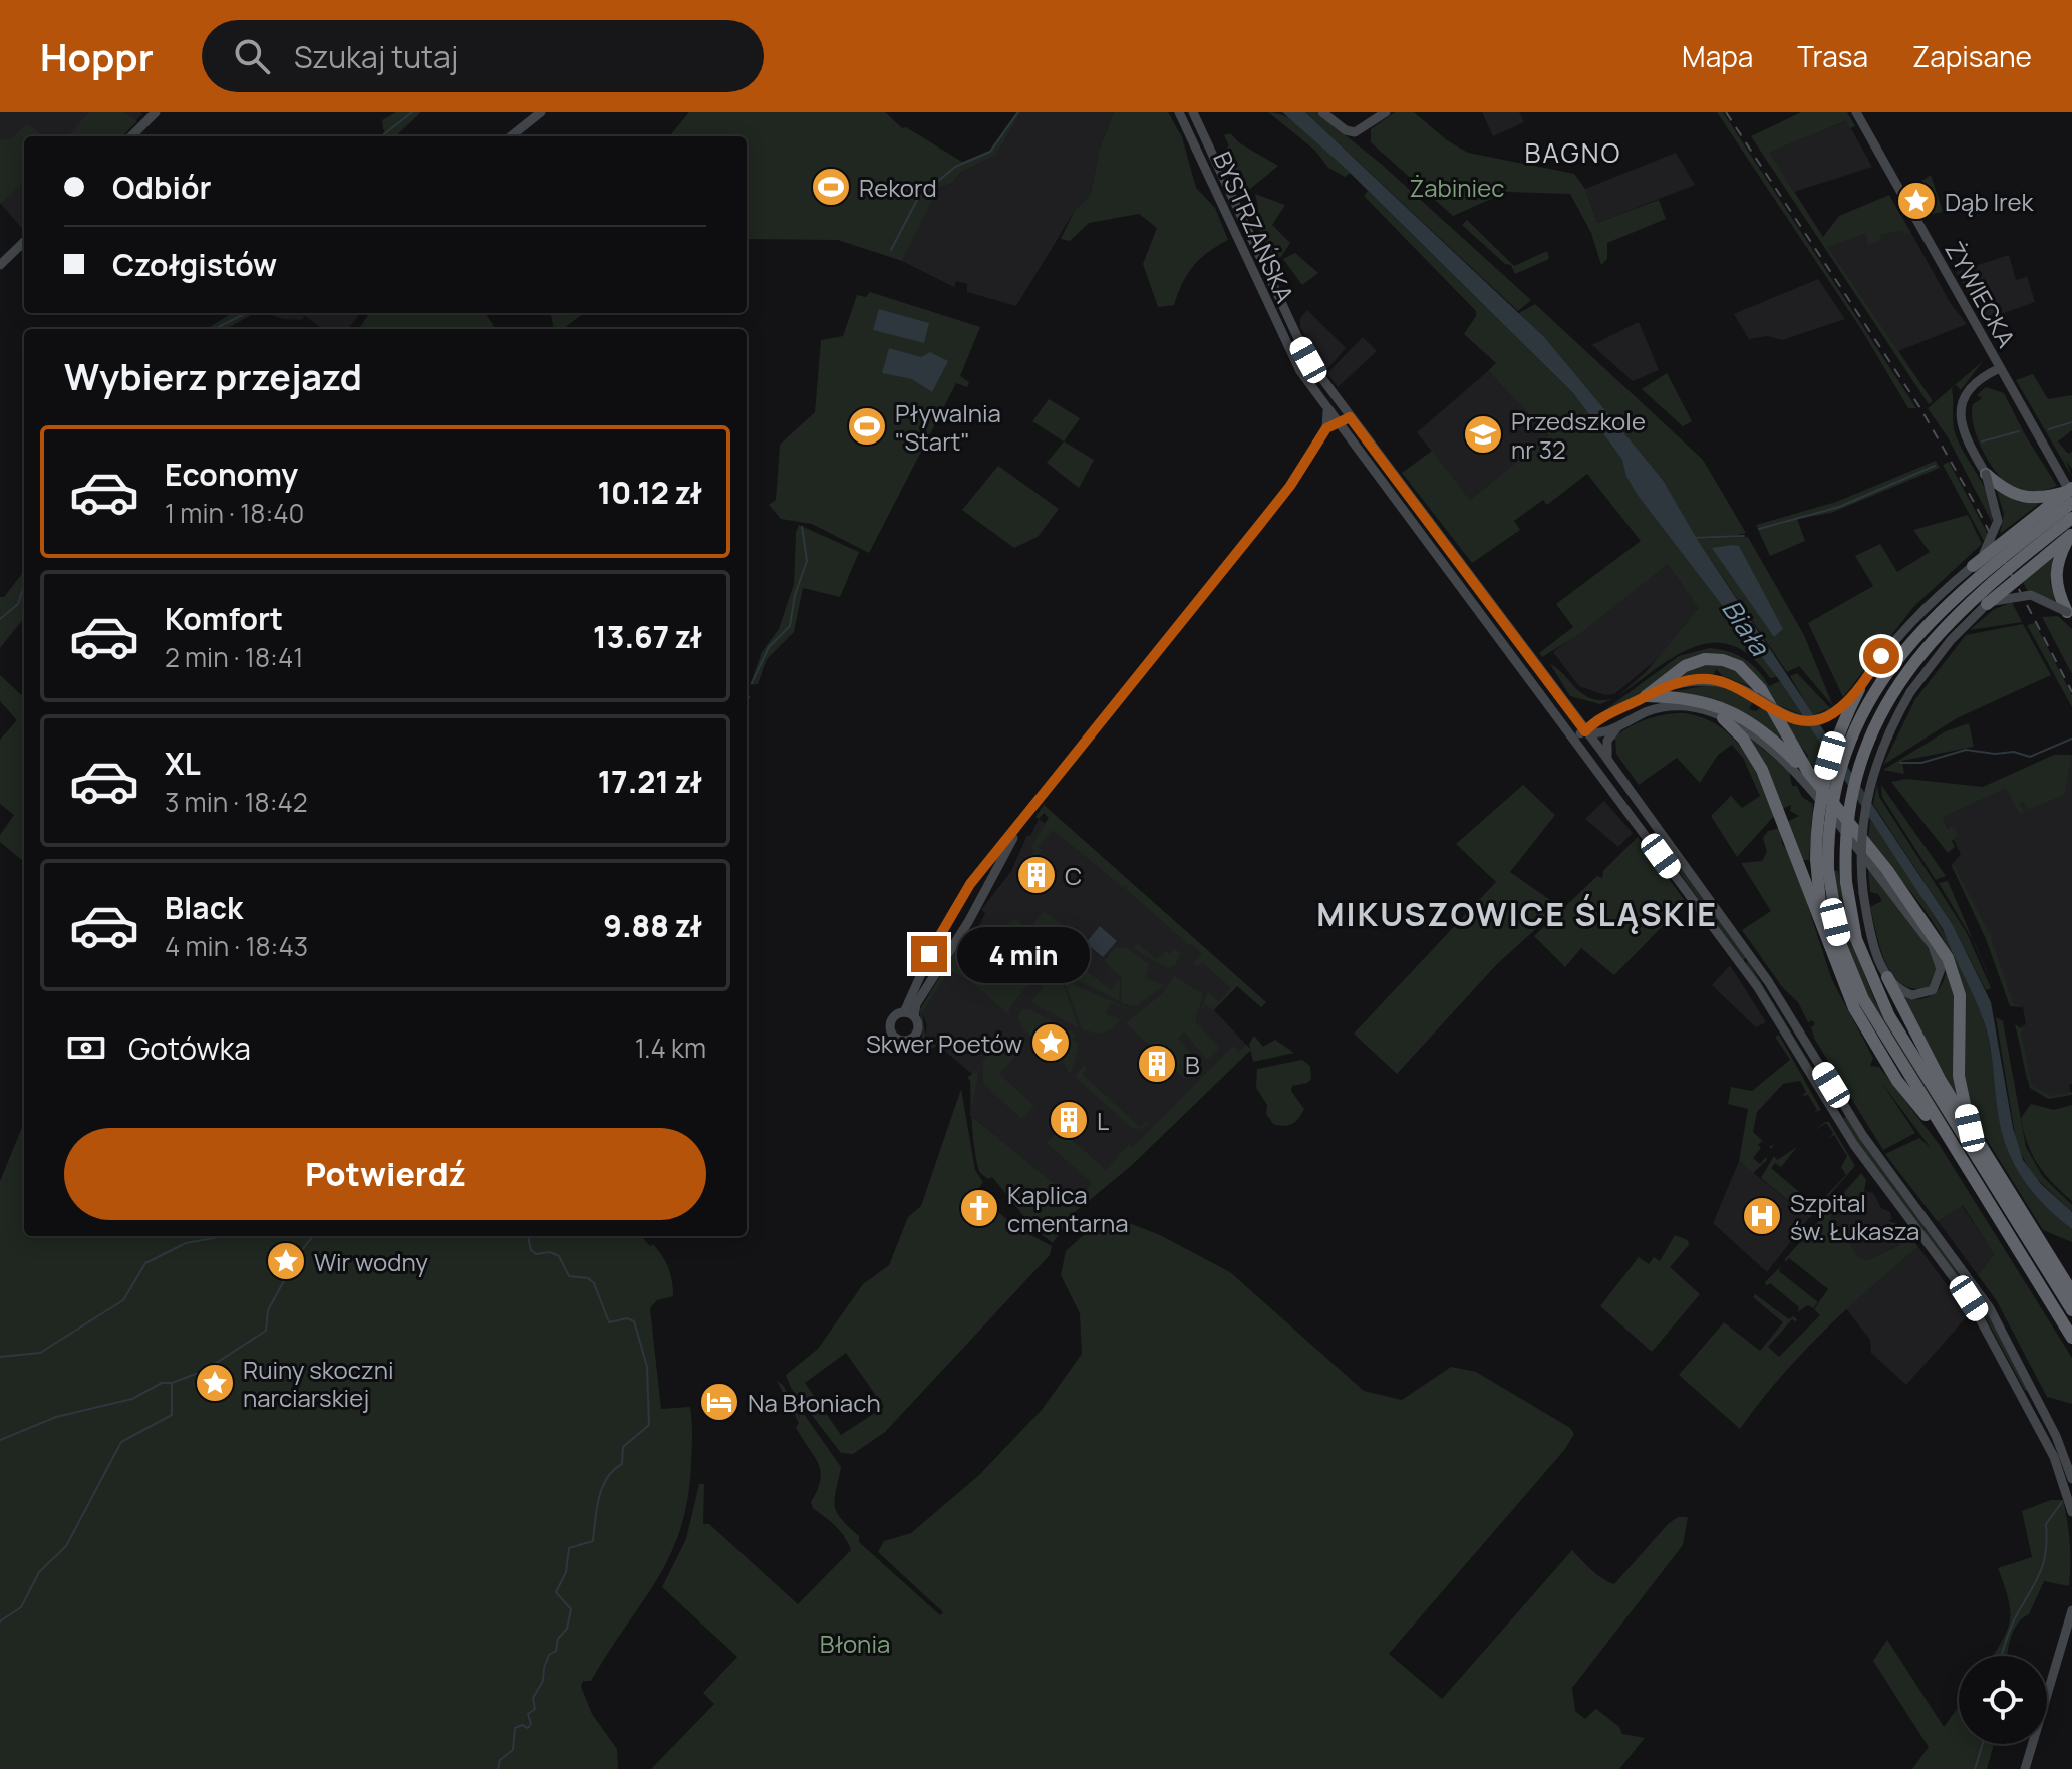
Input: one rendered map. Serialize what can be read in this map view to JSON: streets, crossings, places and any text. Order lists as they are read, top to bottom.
{
  "streets": {
    "main road": ["BYSTRZAŃSKA", "ŻYWIECKA"]
  },
  "districts": ["BAGNO", "MIKUSZOWICE ŚLĄSKIE"],
  "water": ["Biała"],
  "parks": ["Żabiniec", "Błonia"],
  "places": {
    "sports": ["Rekord", "Pływalnia \"Start\""],
    "place": [
      "Dąb Irek",
      "Skwer Poetów",
      "Wir wodny",
      "Ruiny skoczni narciarskiej"
    ],
    "school or university": ["Przedszkole nr 32"],
    "building": ["C", "B", "L"],
    "church": ["Kaplica cmentarna"],
    "hospital": ["Szpital św. Łukasza"],
    "hotel": ["Na Błoniach"]
  },
  "page": {
    "header": "Hoppr",
    "search": "Szukaj tutaj",
    "nav": ["Mapa", "Trasa", "Zapisane"],
    "banner": ["Odbiór", "Czołgistów"],
    "heading": "Wybierz przejazd",
    "list": [
      {
        "name": "Economy",
        "note": "1 min · 18:40",
        "value": "10.12 zł"
      },
      {
        "name": "Komfort",
        "note": "2 min · 18:41",
        "value": "13.67 zł"
      },
      {
        "name": "XL",
        "note": "3 min · 18:42",
        "value": "17.21 zł"
      },
      {
        "name": "Black",
        "note": "4 min · 18:43",
        "value": "9.88 zł"
      }
    ],
    "bubble": "4 min",
    "pay": ["Gotówka", "1.4 km"],
    "buttons": "Potwierdź"
  }
}
